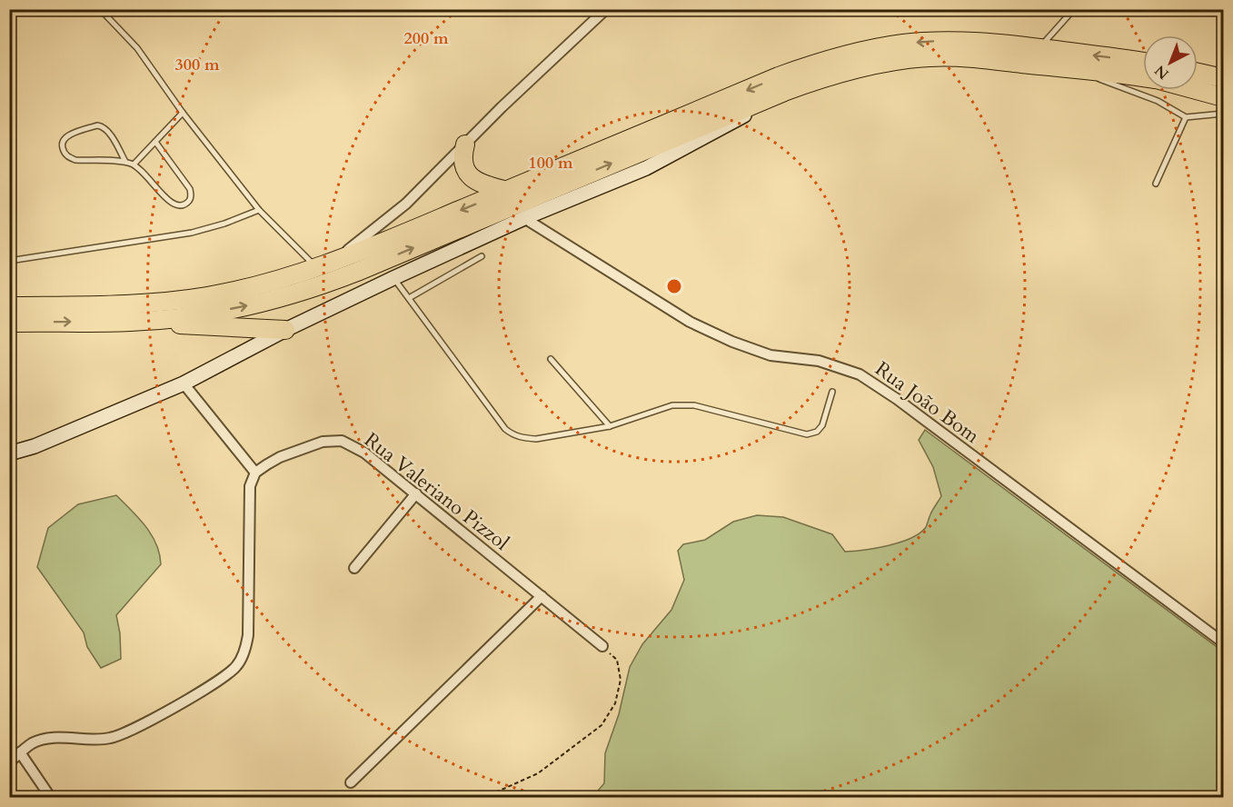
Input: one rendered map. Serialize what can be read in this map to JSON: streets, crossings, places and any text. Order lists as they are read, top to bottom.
{
  "streets": {
    "street": ["Rua João Bom", "Rua Valeriano Pizzol"]
  },
  "north": "bottom left",
  "rings": ["200 m", "300 m", "100 m"]
}
